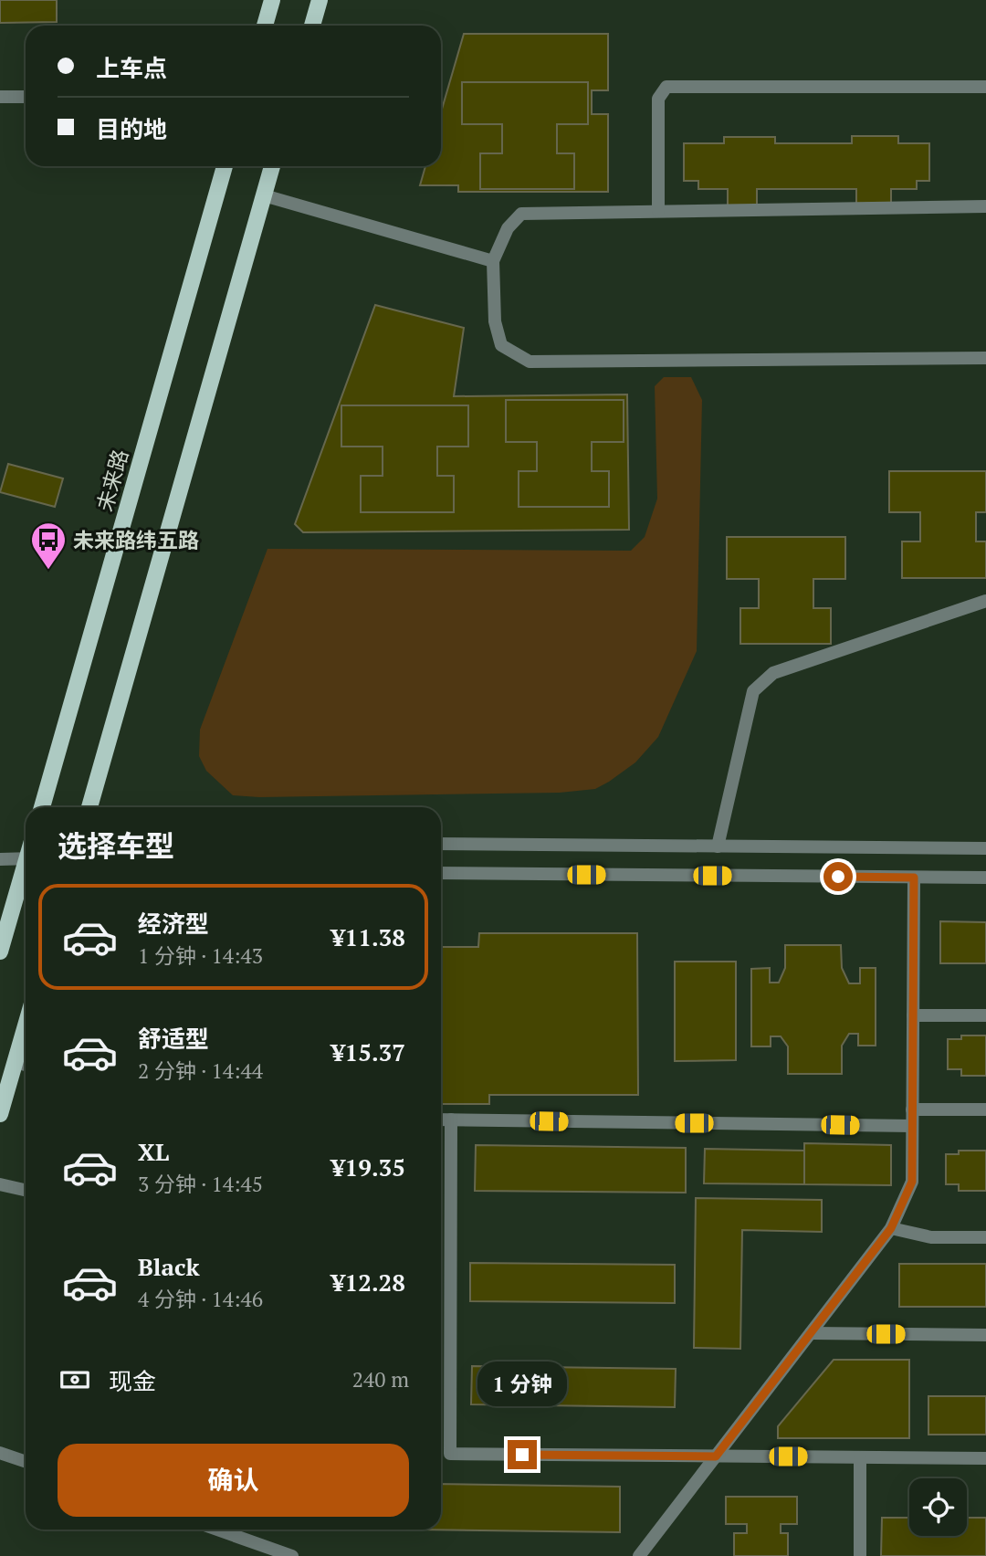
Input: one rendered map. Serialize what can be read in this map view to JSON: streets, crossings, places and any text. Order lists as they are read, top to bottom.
{
  "streets": {
    "main road": ["未来路"]
  },
  "places": {
    "bus stop": ["未来路纬五路"]
  },
  "page": {
    "banner": ["上车点", "目的地"],
    "heading": "选择车型",
    "list": [
      {
        "name": "经济型",
        "note": "1 分钟 · 14:43",
        "value": "¥11.38"
      },
      {
        "name": "舒适型",
        "note": "2 分钟 · 14:44",
        "value": "¥15.37"
      },
      {
        "name": "XL",
        "note": "3 分钟 · 14:45",
        "value": "¥19.35"
      },
      {
        "name": "Black",
        "note": "4 分钟 · 14:46",
        "value": "¥12.28"
      }
    ],
    "pay": ["现金", "240 m"],
    "bubble": "1 分钟",
    "buttons": "确认"
  }
}
